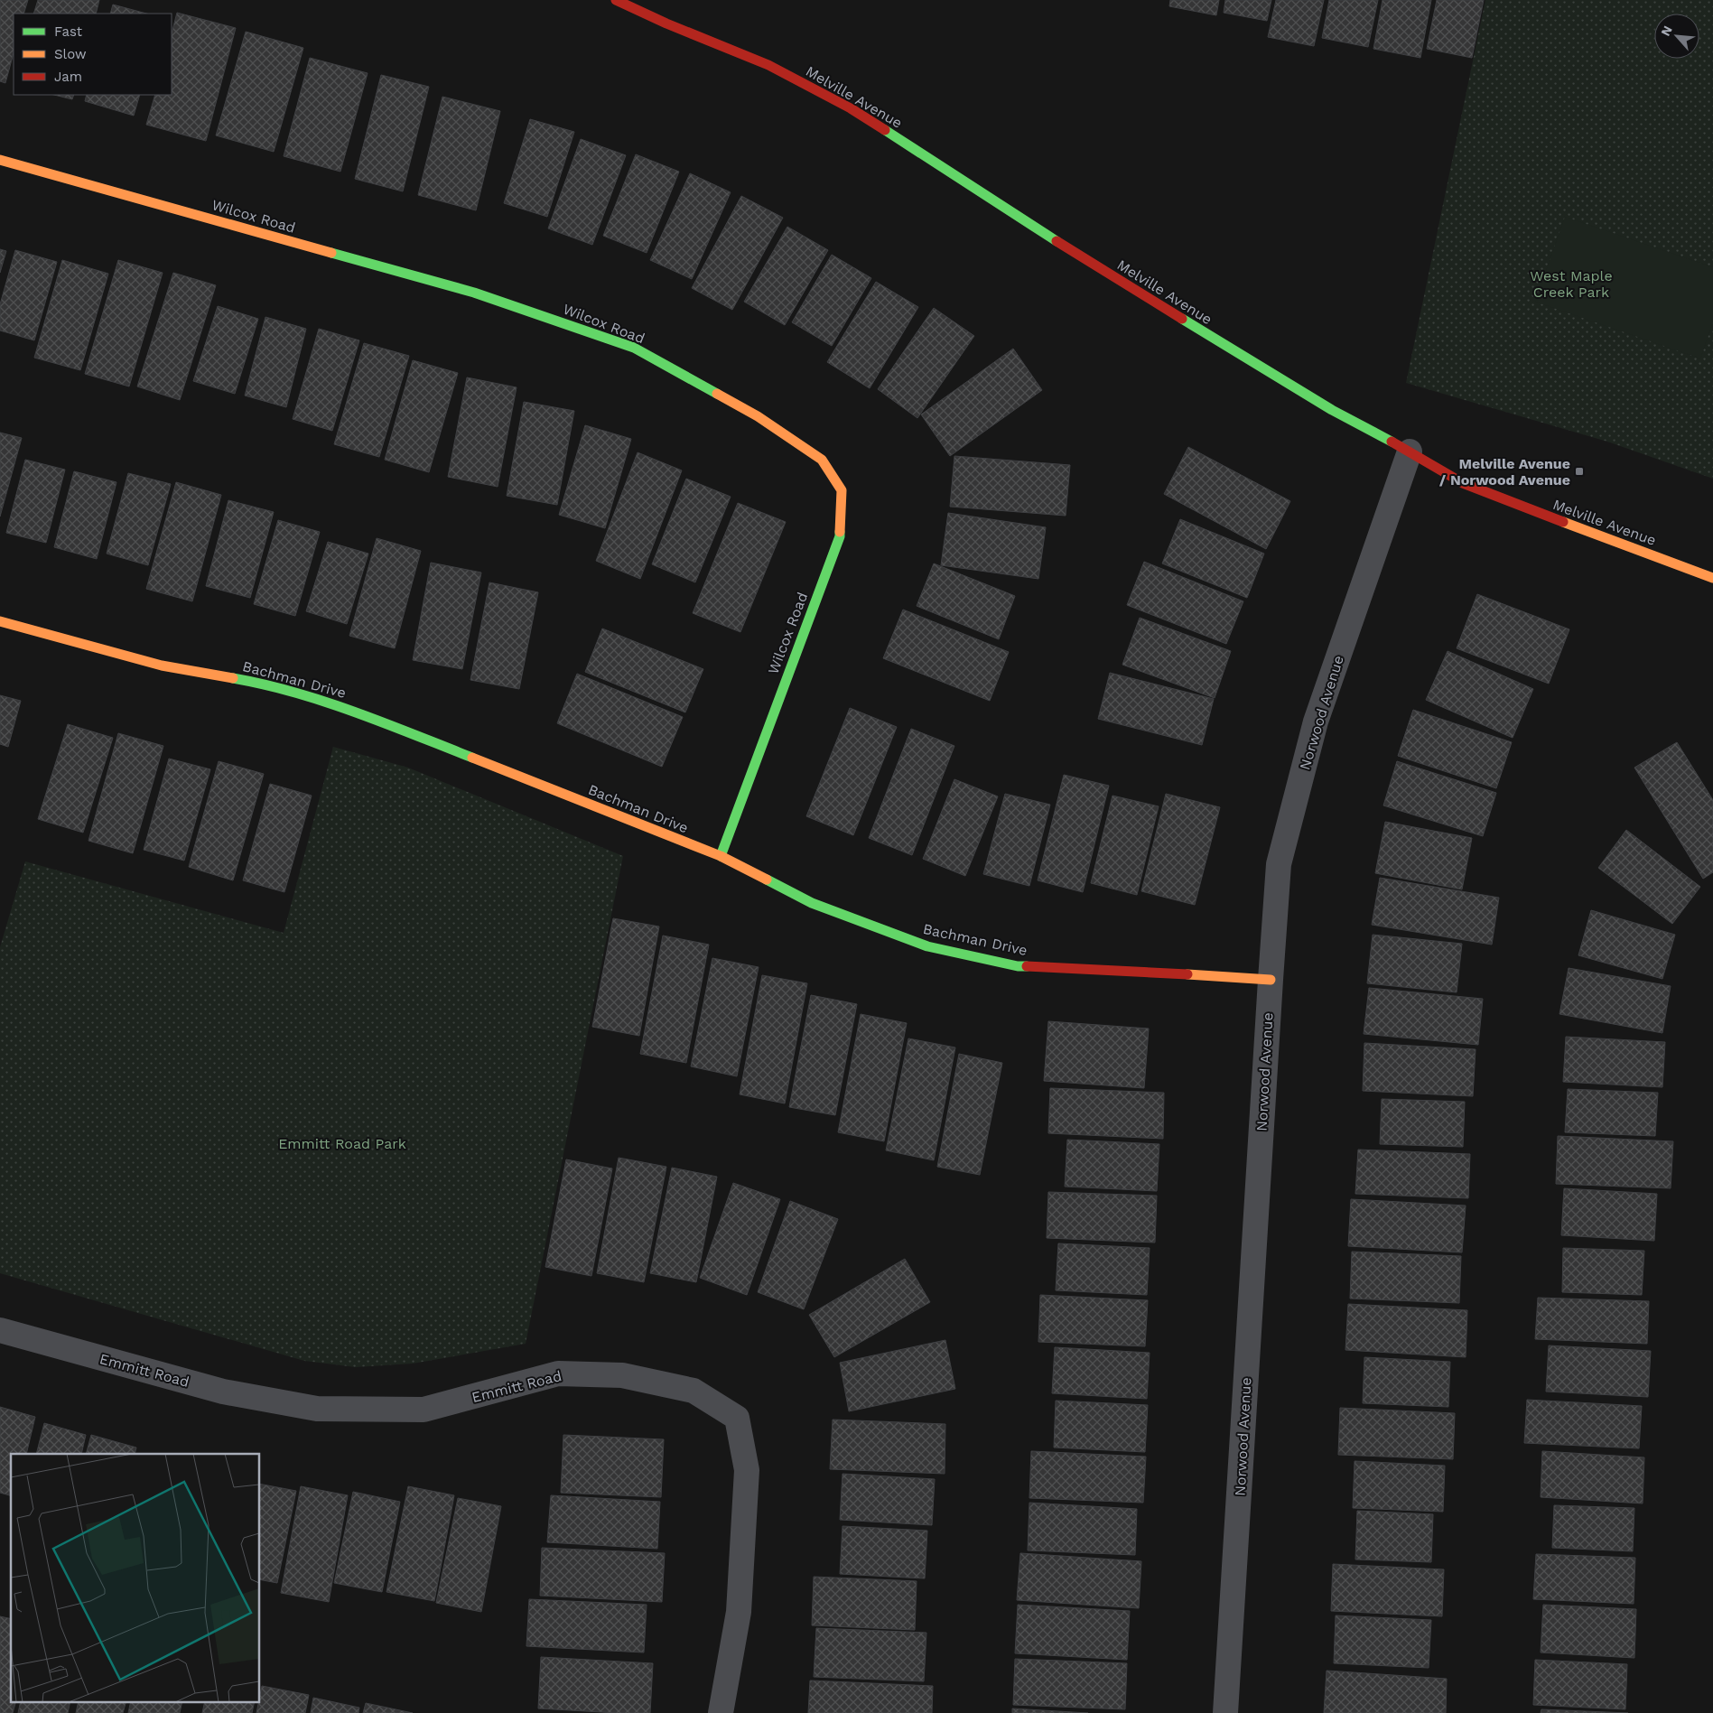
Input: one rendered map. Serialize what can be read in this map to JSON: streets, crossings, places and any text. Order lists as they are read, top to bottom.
{
  "streets": {
    "street": [
      "Melville Avenue",
      "Wilcox Road",
      "Bachman Drive",
      "Norwood Avenue",
      "Emmitt Road"
    ]
  },
  "crossings": [
    ["Melville Avenue", "Norwood Avenue"],
    ["Wilcox Road", "Bachman Drive"],
    ["Bachman Drive", "Norwood Avenue"]
  ],
  "parks": ["West Maple Creek Park", "Emmitt Road Park"],
  "places": {
    "transit": ["Melville Avenue / Norwood Avenue"]
  },
  "legend": ["Fast", "Slow", "Jam"],
  "north": "top left"
}
